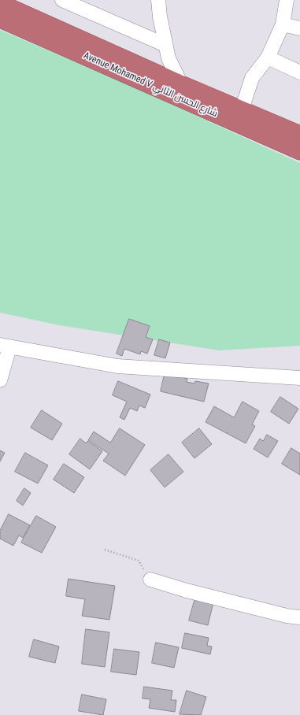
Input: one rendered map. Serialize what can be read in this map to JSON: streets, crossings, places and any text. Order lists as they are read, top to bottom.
{
  "streets": {
    "highway": ["Avenue Mohamed V شارع الحسن الثاني"]
  }
}
